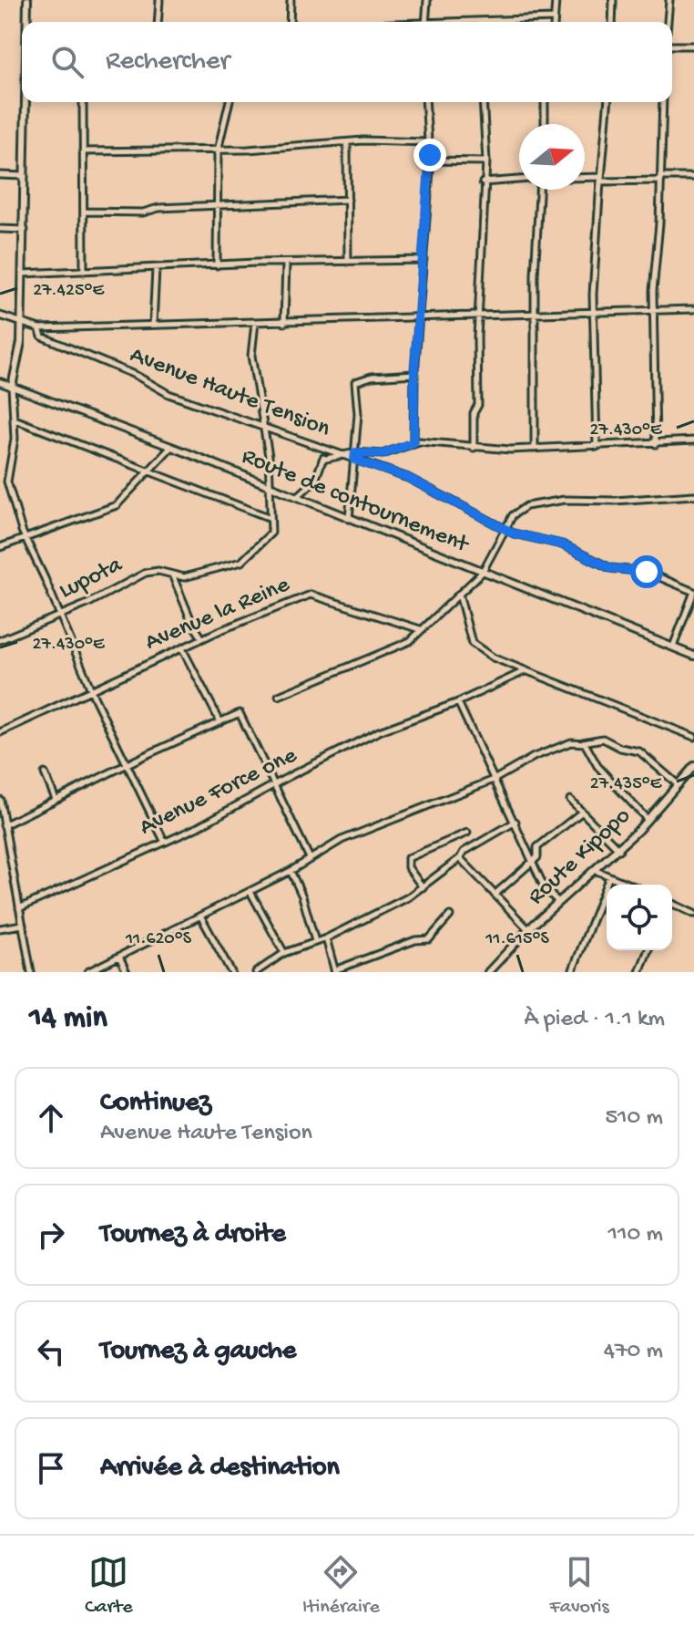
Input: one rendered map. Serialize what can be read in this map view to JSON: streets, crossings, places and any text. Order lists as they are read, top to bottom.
{
  "streets": {
    "street": [
      "Avenue Haute Tension",
      "Route de contournement",
      "Lupota",
      "Avenue la Reine",
      "Avenue Force one",
      "Route Kipopo"
    ]
  },
  "north": "right",
  "page": {
    "search": "Rechercher",
    "heading": ["14 min", "À pied · 1.1 km"],
    "list": [
      ["Continuez", "Avenue Haute Tension", "510 m"],
      ["Tournez à droite", "110 m"],
      ["Tournez à gauche", "470 m"],
      "Arrivée à destination"
    ],
    "nav": ["Carte", "Itinéraire", "Favoris"]
  },
  "coordinates": [
    "27.425°E",
    "27.430°E",
    "27.435°E",
    "11.620°S",
    "11.615°S"
  ]
}
